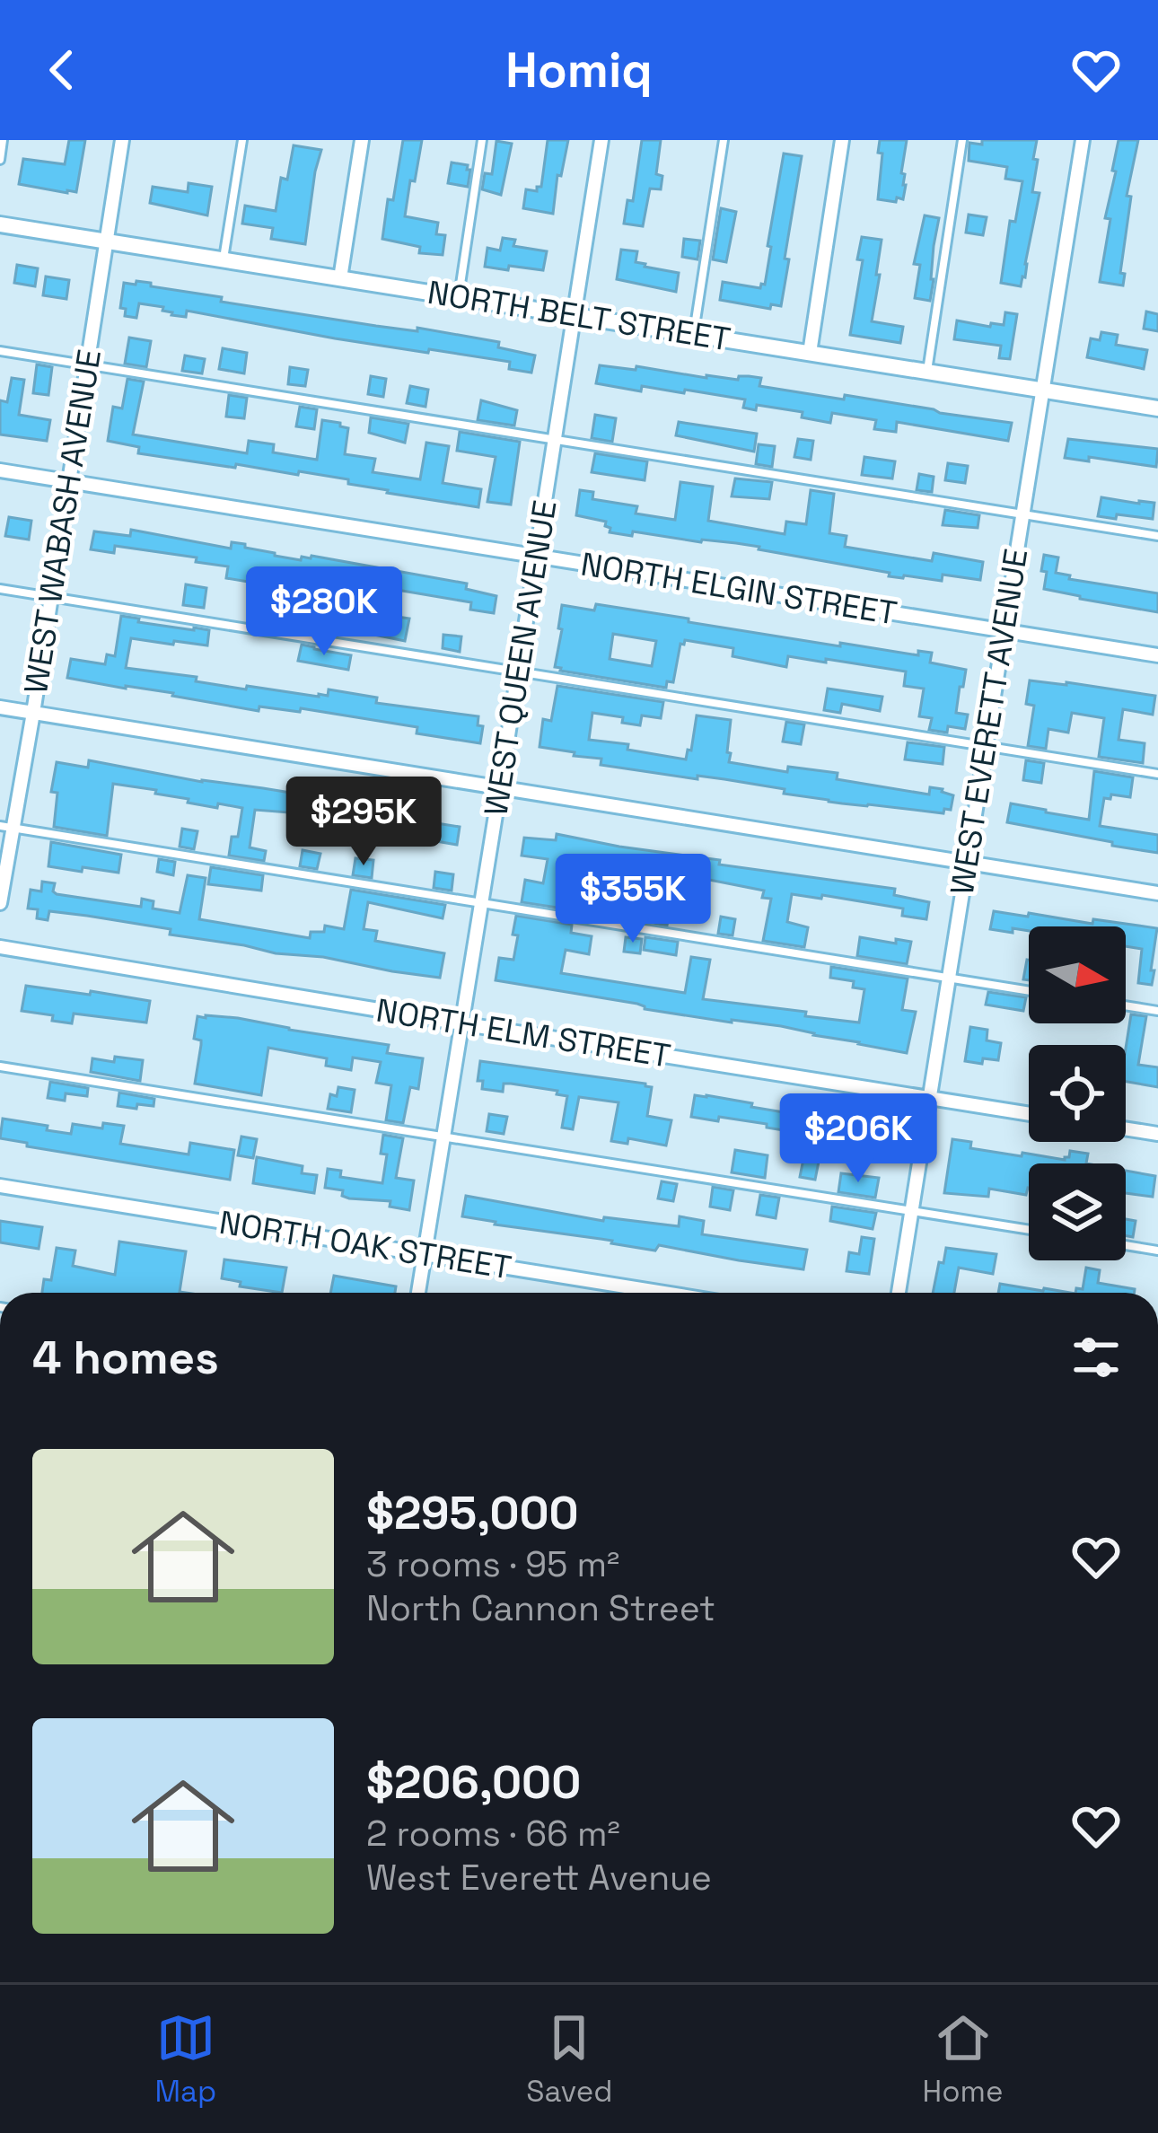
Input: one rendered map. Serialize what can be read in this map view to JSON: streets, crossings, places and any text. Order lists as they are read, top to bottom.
{
  "streets": {
    "street": [
      "NORTH BELT STREET",
      "WEST WABASH AVENUE",
      "NORTH ELGIN STREET",
      "WEST QUEEN AVENUE",
      "WEST EVERETT AVENUE",
      "NORTH ELM STREET",
      "NORTH OAK STREET"
    ]
  },
  "crossings": [
    ["NORTH BELT STREET", "WEST WABASH AVENUE"],
    ["NORTH BELT STREET", "WEST QUEEN AVENUE"],
    ["NORTH BELT STREET", "WEST EVERETT AVENUE"],
    ["WEST WABASH AVENUE", "NORTH ELGIN STREET"],
    ["NORTH ELGIN STREET", "WEST QUEEN AVENUE"],
    ["NORTH ELGIN STREET", "WEST EVERETT AVENUE"],
    ["WEST QUEEN AVENUE", "NORTH ELM STREET"],
    ["WEST QUEEN AVENUE", "NORTH OAK STREET"],
    ["WEST EVERETT AVENUE", "NORTH ELM STREET"]
  ],
  "north": "right",
  "page": {
    "header": "Homiq",
    "price": [
      "$280K",
      "$295K",
      "$355K",
      "$206K"
    ],
    "heading": "4 homes",
    "list": [
      {
        "name": "$295,000",
        "note": "3 rooms · 95 m² · North Cannon Street"
      },
      {
        "name": "$206,000",
        "note": "2 rooms · 66 m² · West Everett Avenue"
      }
    ],
    "tabs": ["Map", "Saved", "Home"]
  }
}
